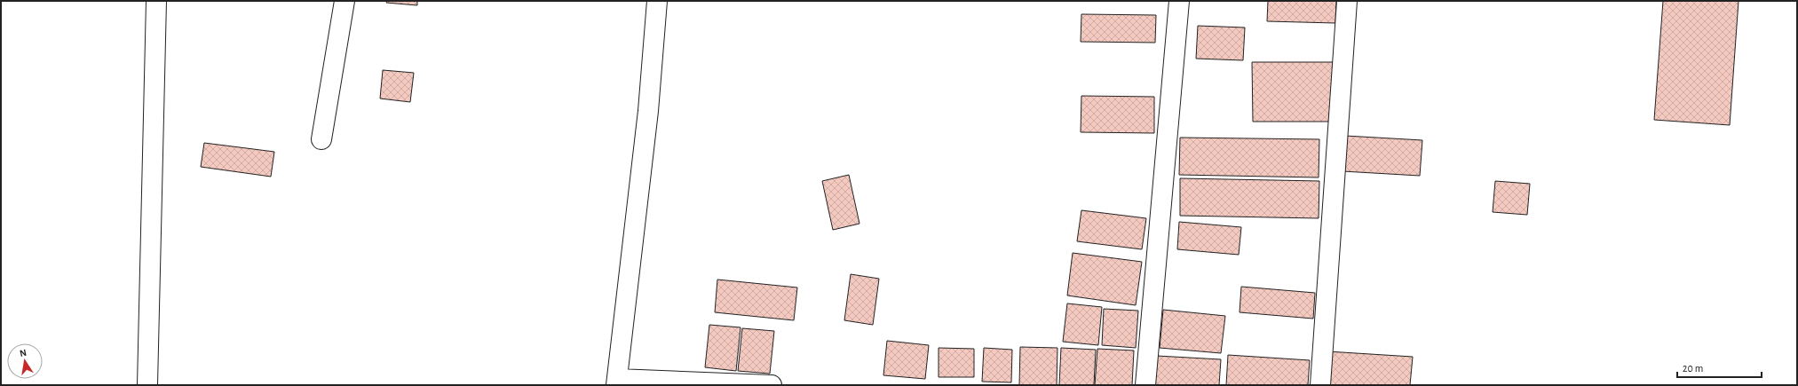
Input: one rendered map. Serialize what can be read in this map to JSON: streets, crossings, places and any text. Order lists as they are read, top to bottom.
{
  "scale_bar": "20 m",
  "north": "top"
}
